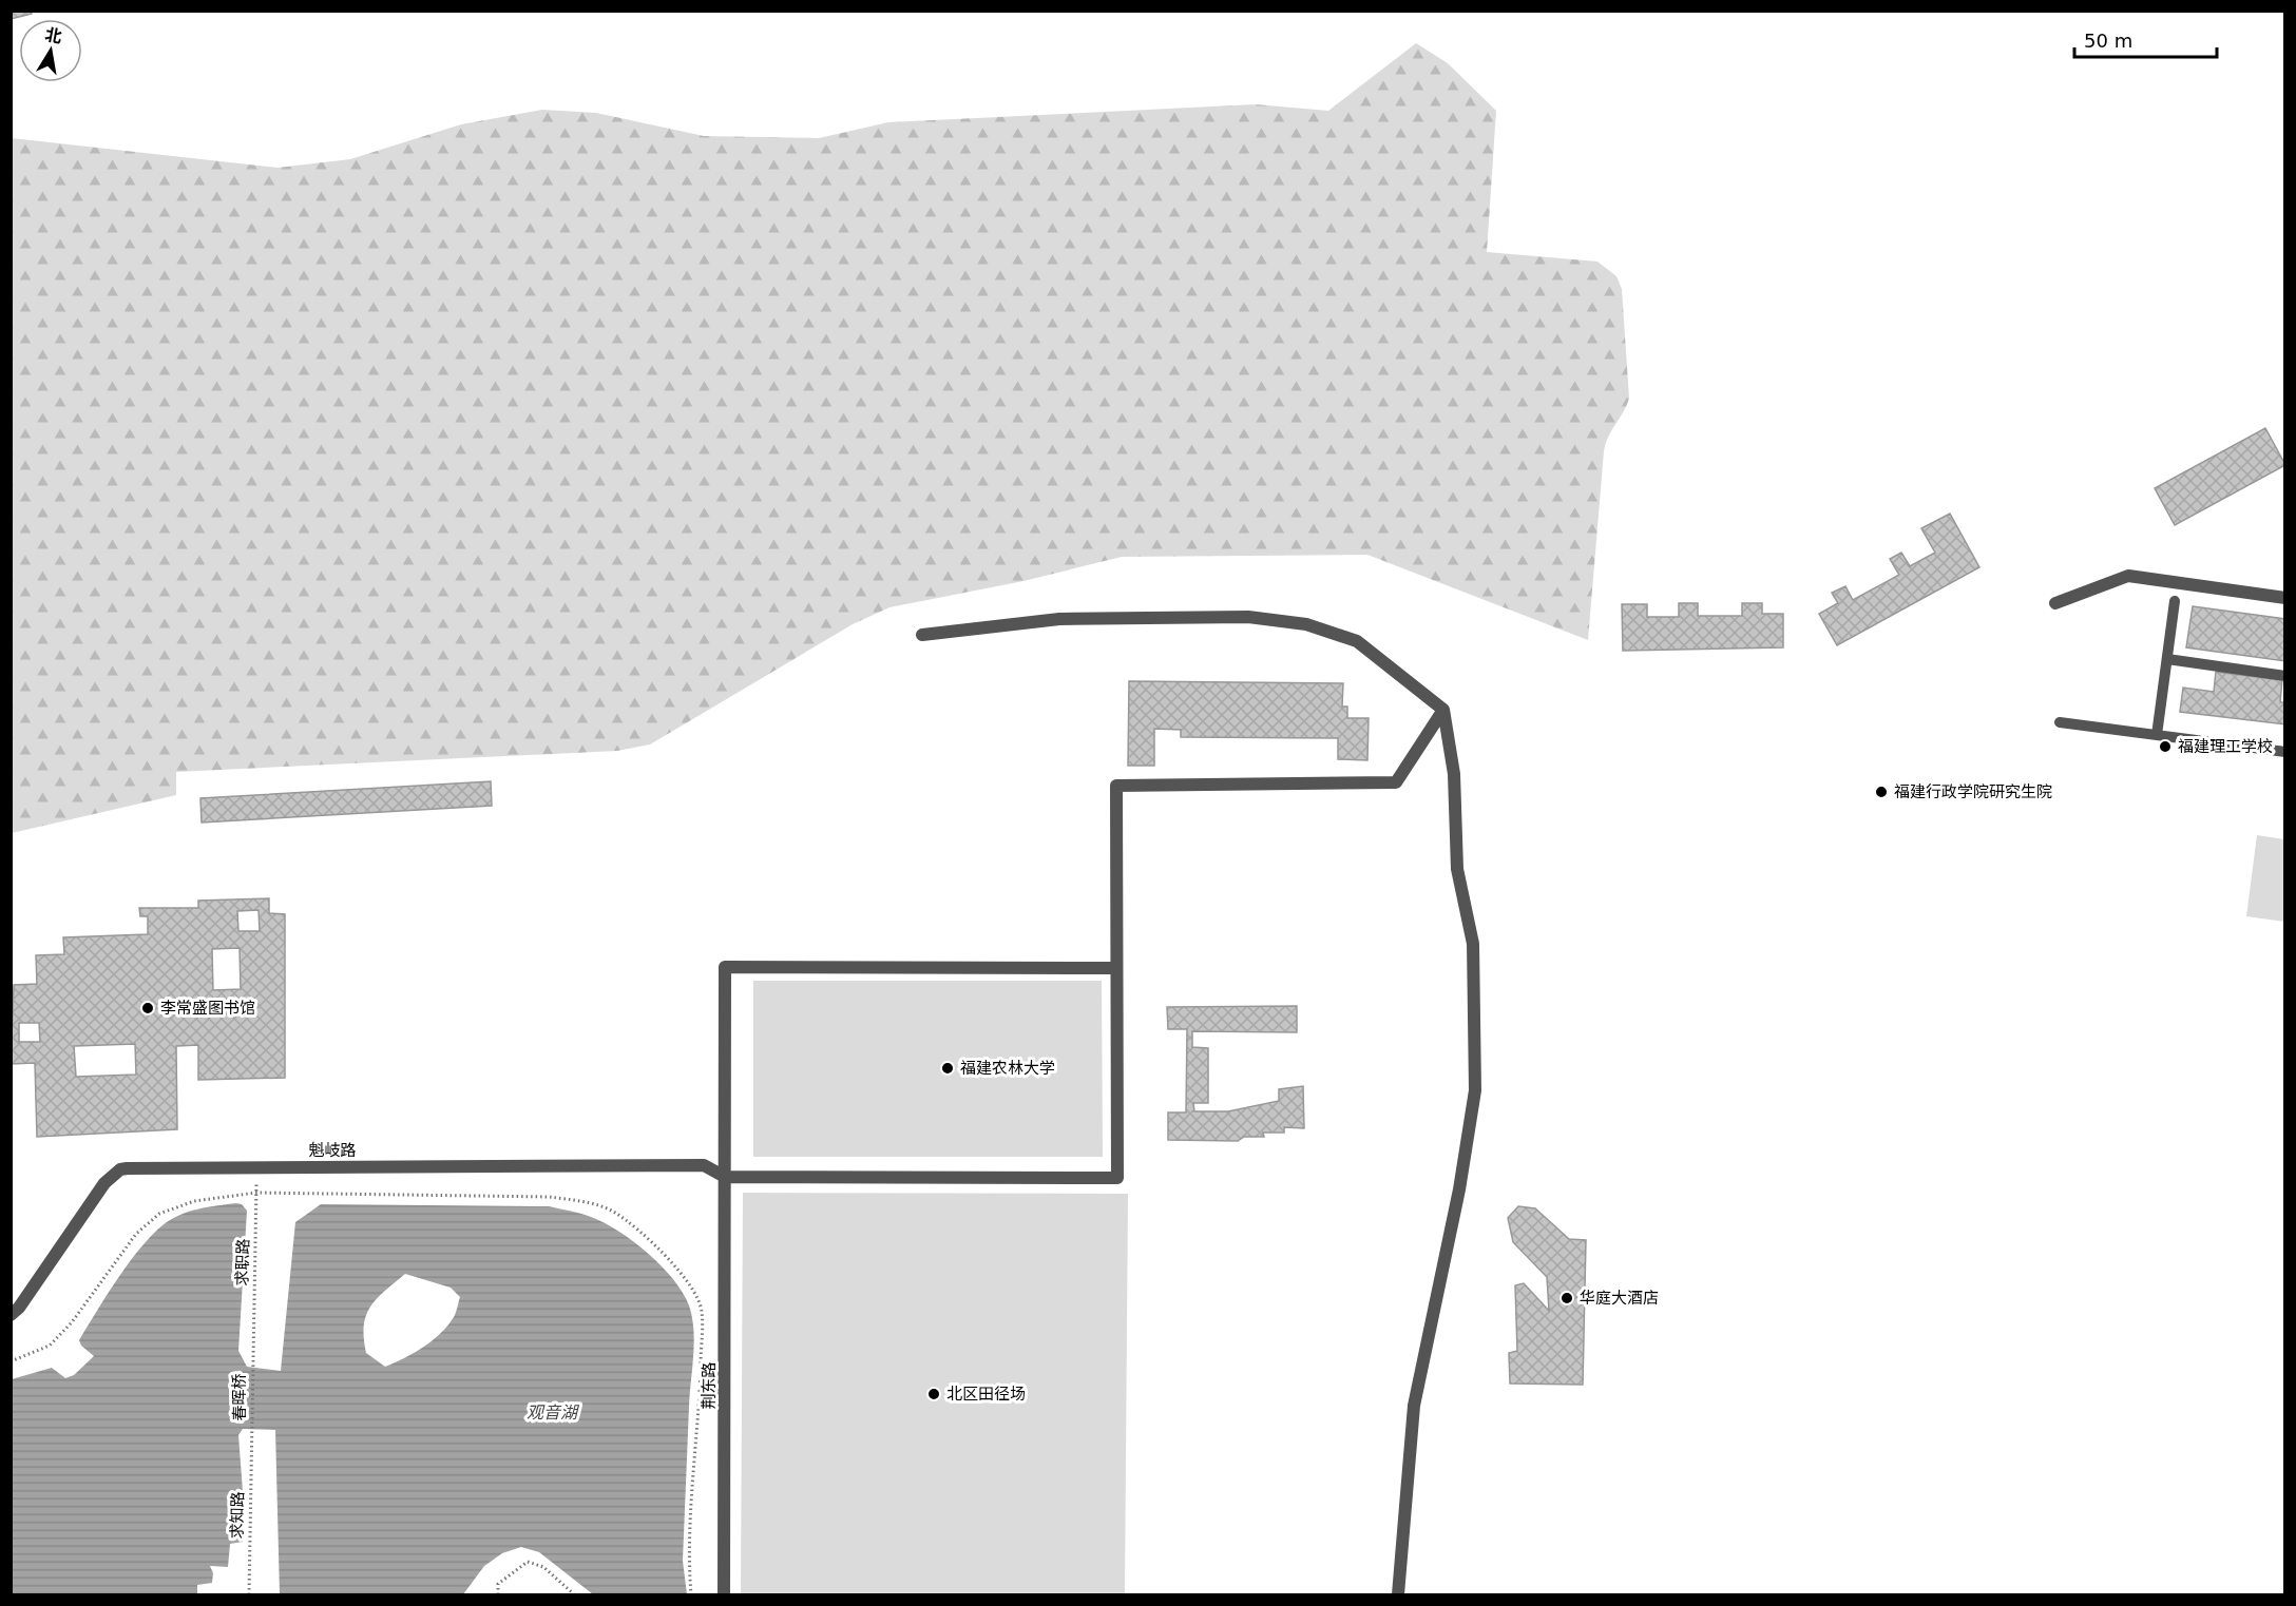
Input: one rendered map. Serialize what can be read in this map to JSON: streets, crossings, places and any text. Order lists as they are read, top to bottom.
{
  "streets": {
    "street": ["魁岐路", "荆东路"],
    "path": ["求职路", "春晖桥", "求知路"]
  },
  "crossings": [
    ["魁岐路", "求职路"],
    ["魁岐路", "荆东路"],
    ["求职路", "春晖桥"],
    ["春晖桥", "求知路"]
  ],
  "water": ["观音湖"],
  "places": [
    "福建理工学校",
    "福建行政学院研究生院",
    "李常盛图书馆",
    "福建农林大学",
    "华庭大酒店",
    "北区田径场"
  ],
  "scale_bar": "50 m",
  "north": "top"
}
